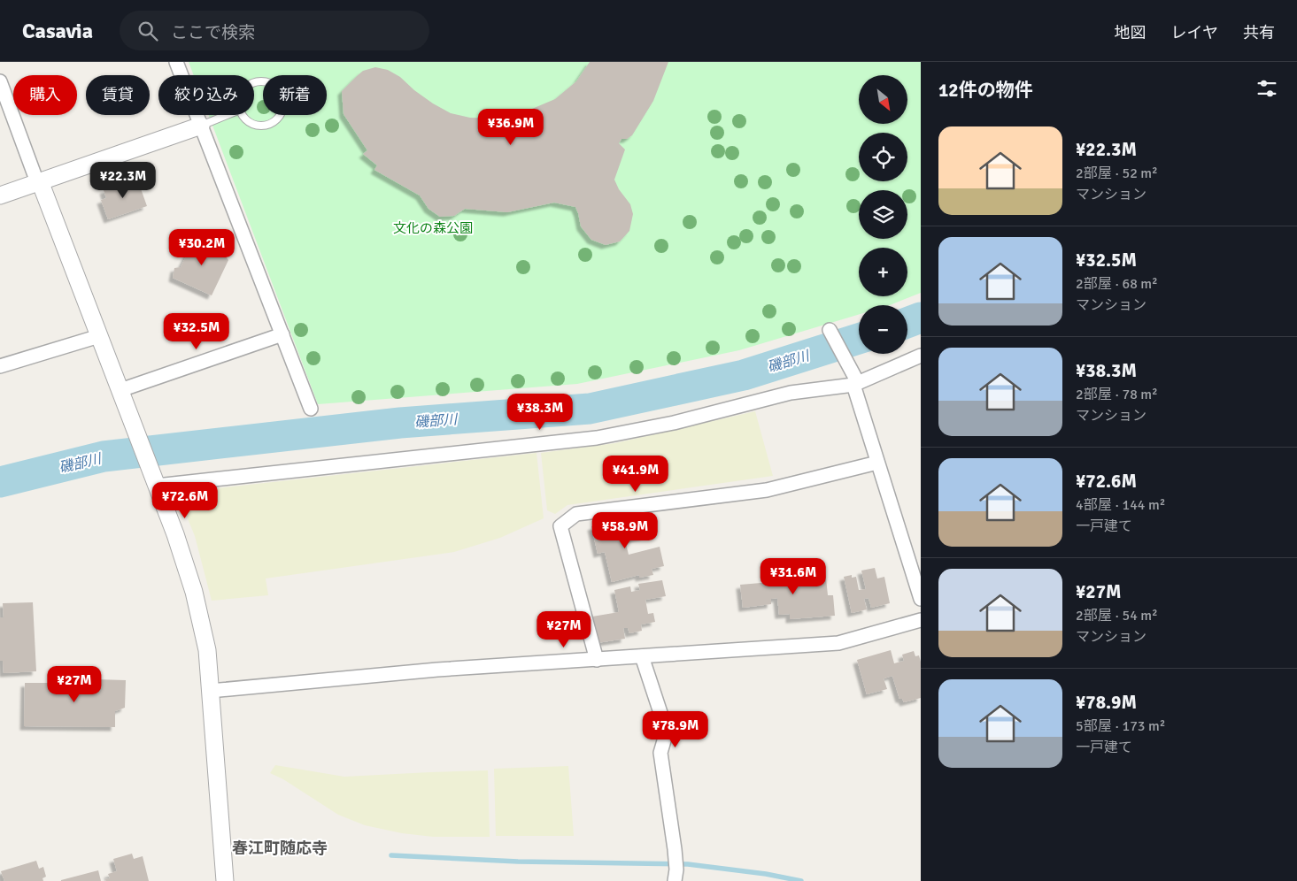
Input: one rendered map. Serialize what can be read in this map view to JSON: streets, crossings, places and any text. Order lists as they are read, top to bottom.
{
  "districts": ["春江町随応寺"],
  "water": ["磯部川"],
  "parks": ["文化の森公園"],
  "north": "bottom right",
  "page": {
    "header": "Casavia",
    "search": "ここで検索",
    "nav": ["地図", "レイヤ", "共有"],
    "heading": "12件の物件",
    "map_buttons": ["+", "−"],
    "chip": [
      "購入",
      "賃貸",
      "絞り込み",
      "新着"
    ],
    "price": [
      "¥36.9M",
      "¥22.3M",
      "¥30.2M",
      "¥32.5M",
      "¥38.3M",
      "¥41.9M",
      "¥72.6M",
      "¥58.9M",
      "¥31.6M",
      "¥27M",
      "¥27M",
      "¥78.9M"
    ],
    "list": [
      {
        "name": "¥22.3M",
        "note": "2部屋 · 52 m² · マンション"
      },
      {
        "name": "¥32.5M",
        "note": "2部屋 · 68 m² · マンション"
      },
      {
        "name": "¥38.3M",
        "note": "2部屋 · 78 m² · マンション"
      },
      {
        "name": "¥72.6M",
        "note": "4部屋 · 144 m² · 一戸建て"
      },
      {
        "name": "¥27M",
        "note": "2部屋 · 54 m² · マンション"
      },
      {
        "name": "¥78.9M",
        "note": "5部屋 · 173 m² · 一戸建て"
      }
    ]
  }
}
